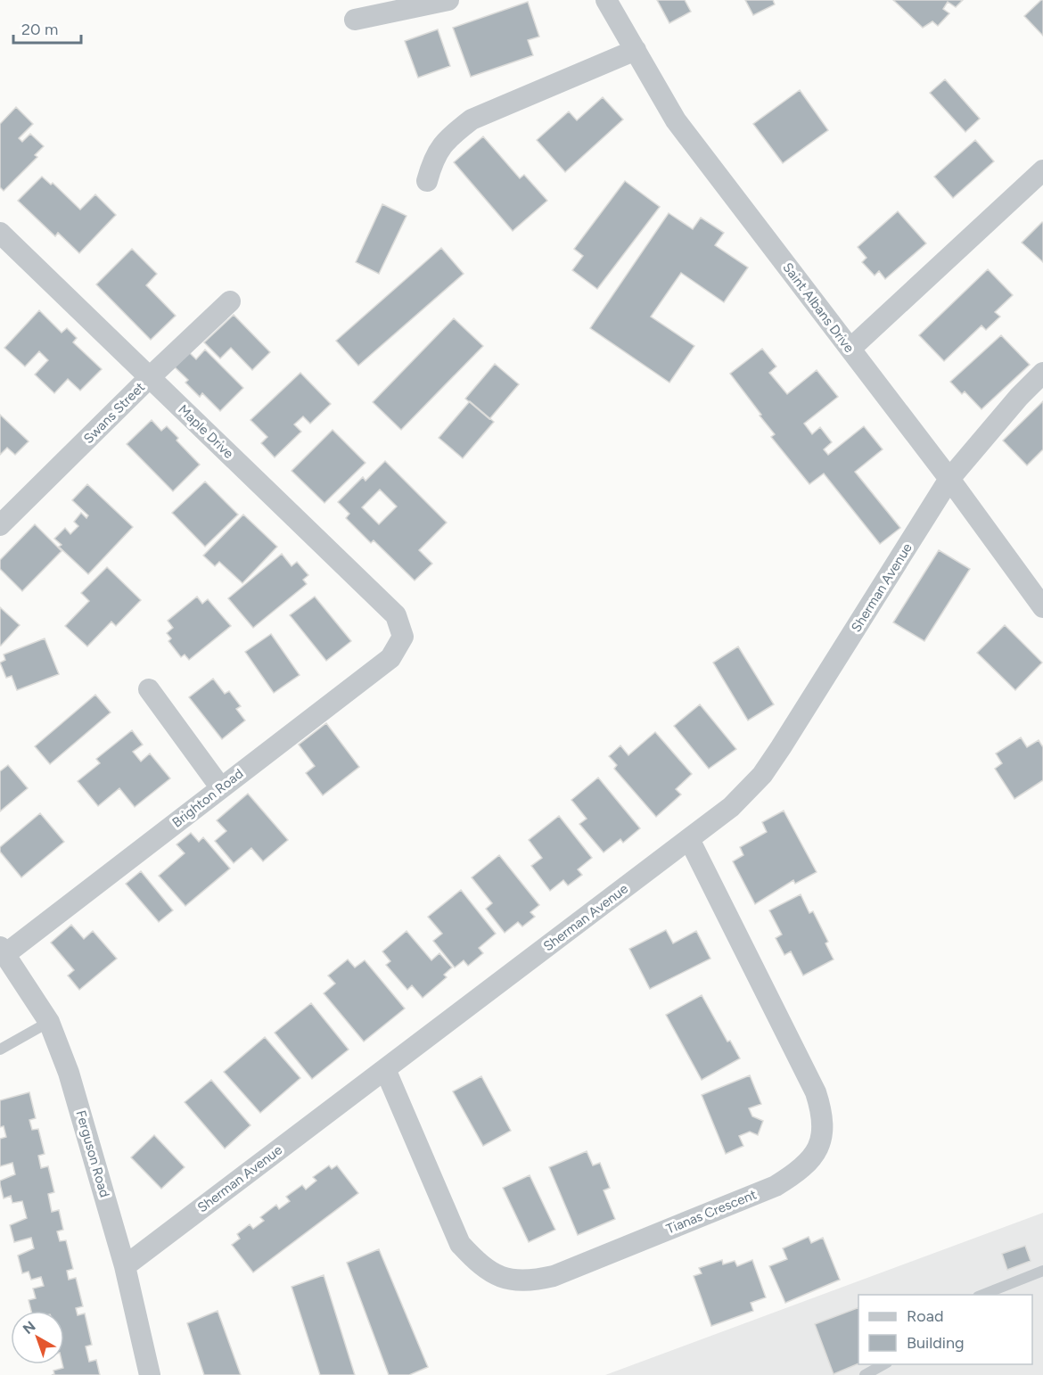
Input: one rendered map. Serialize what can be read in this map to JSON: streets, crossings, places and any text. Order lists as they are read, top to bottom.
{
  "streets": {
    "street": [
      "Saint Albans Drive",
      "Swans Street",
      "Maple Drive",
      "Sherman Avenue",
      "Brighton Road",
      "Ferguson Road",
      "Tianas Crescent"
    ]
  },
  "crossings": [
    ["Saint Albans Drive", "Sherman Avenue"],
    ["Swans Street", "Maple Drive"],
    ["Maple Drive", "Brighton Road"],
    ["Sherman Avenue", "Ferguson Road"],
    ["Sherman Avenue", "Tianas Crescent"],
    ["Brighton Road", "Ferguson Road"]
  ],
  "legend": ["Road", "Building"],
  "scale_bar": "20 m",
  "north": "top left"
}
